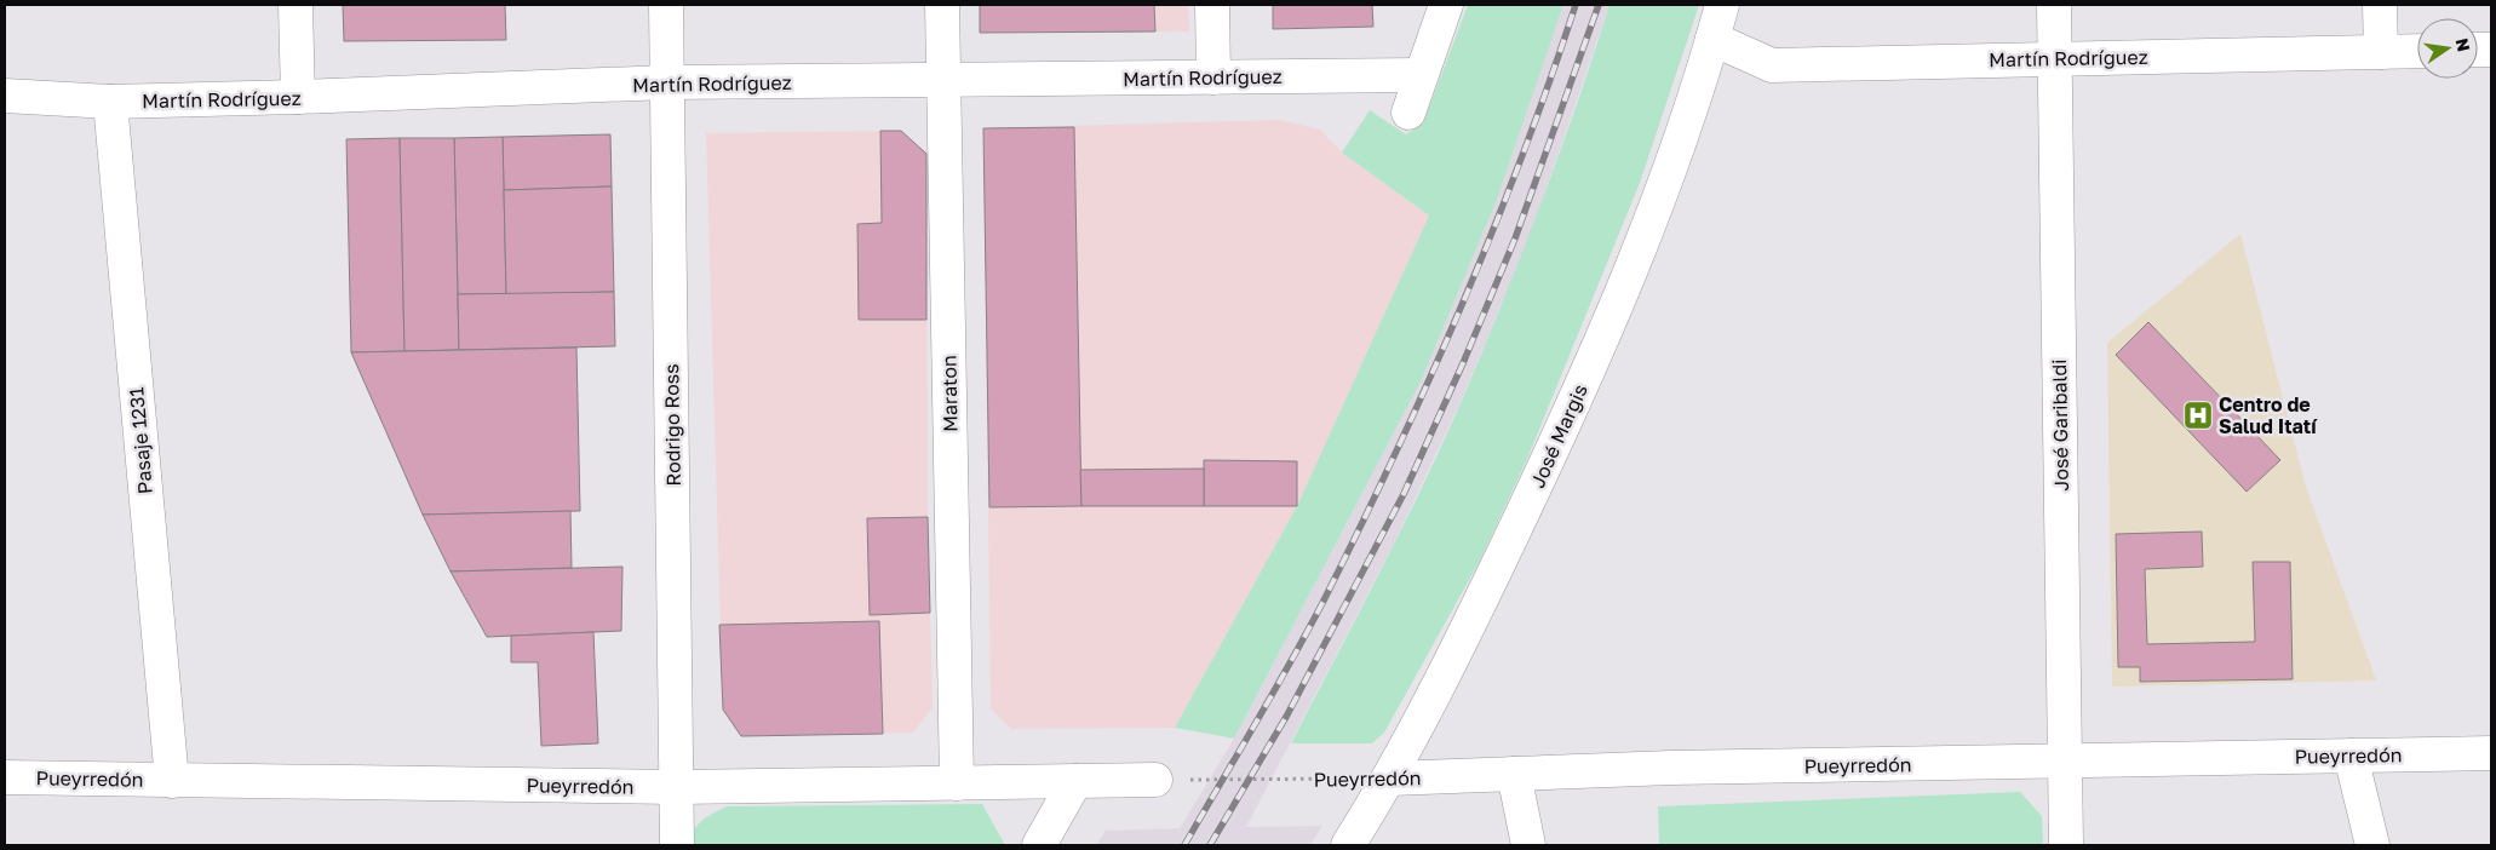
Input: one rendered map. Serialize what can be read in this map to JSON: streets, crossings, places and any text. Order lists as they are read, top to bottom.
{
  "streets": {
    "street": [
      "Martín Rodríguez",
      "Maraton",
      "Rodrigo Ross",
      "José Garibaldi",
      "José Margis",
      "Pasaje 1231",
      "Pueyrredón"
    ]
  },
  "crossings": [
    ["Martín Rodríguez", "Maraton"],
    ["Martín Rodríguez", "Rodrigo Ross"],
    ["Martín Rodríguez", "José Garibaldi"],
    ["Martín Rodríguez", "José Margis"],
    ["Martín Rodríguez", "Pasaje 1231"],
    ["Maraton", "Pueyrredón"],
    ["Rodrigo Ross", "Pueyrredón"],
    ["José Garibaldi", "Pueyrredón"],
    ["José Margis", "Pueyrredón"],
    ["Pasaje 1231", "Pueyrredón"]
  ],
  "places": {
    "hospital": ["Centro de Salud Itatí"]
  },
  "north": "right"
}
